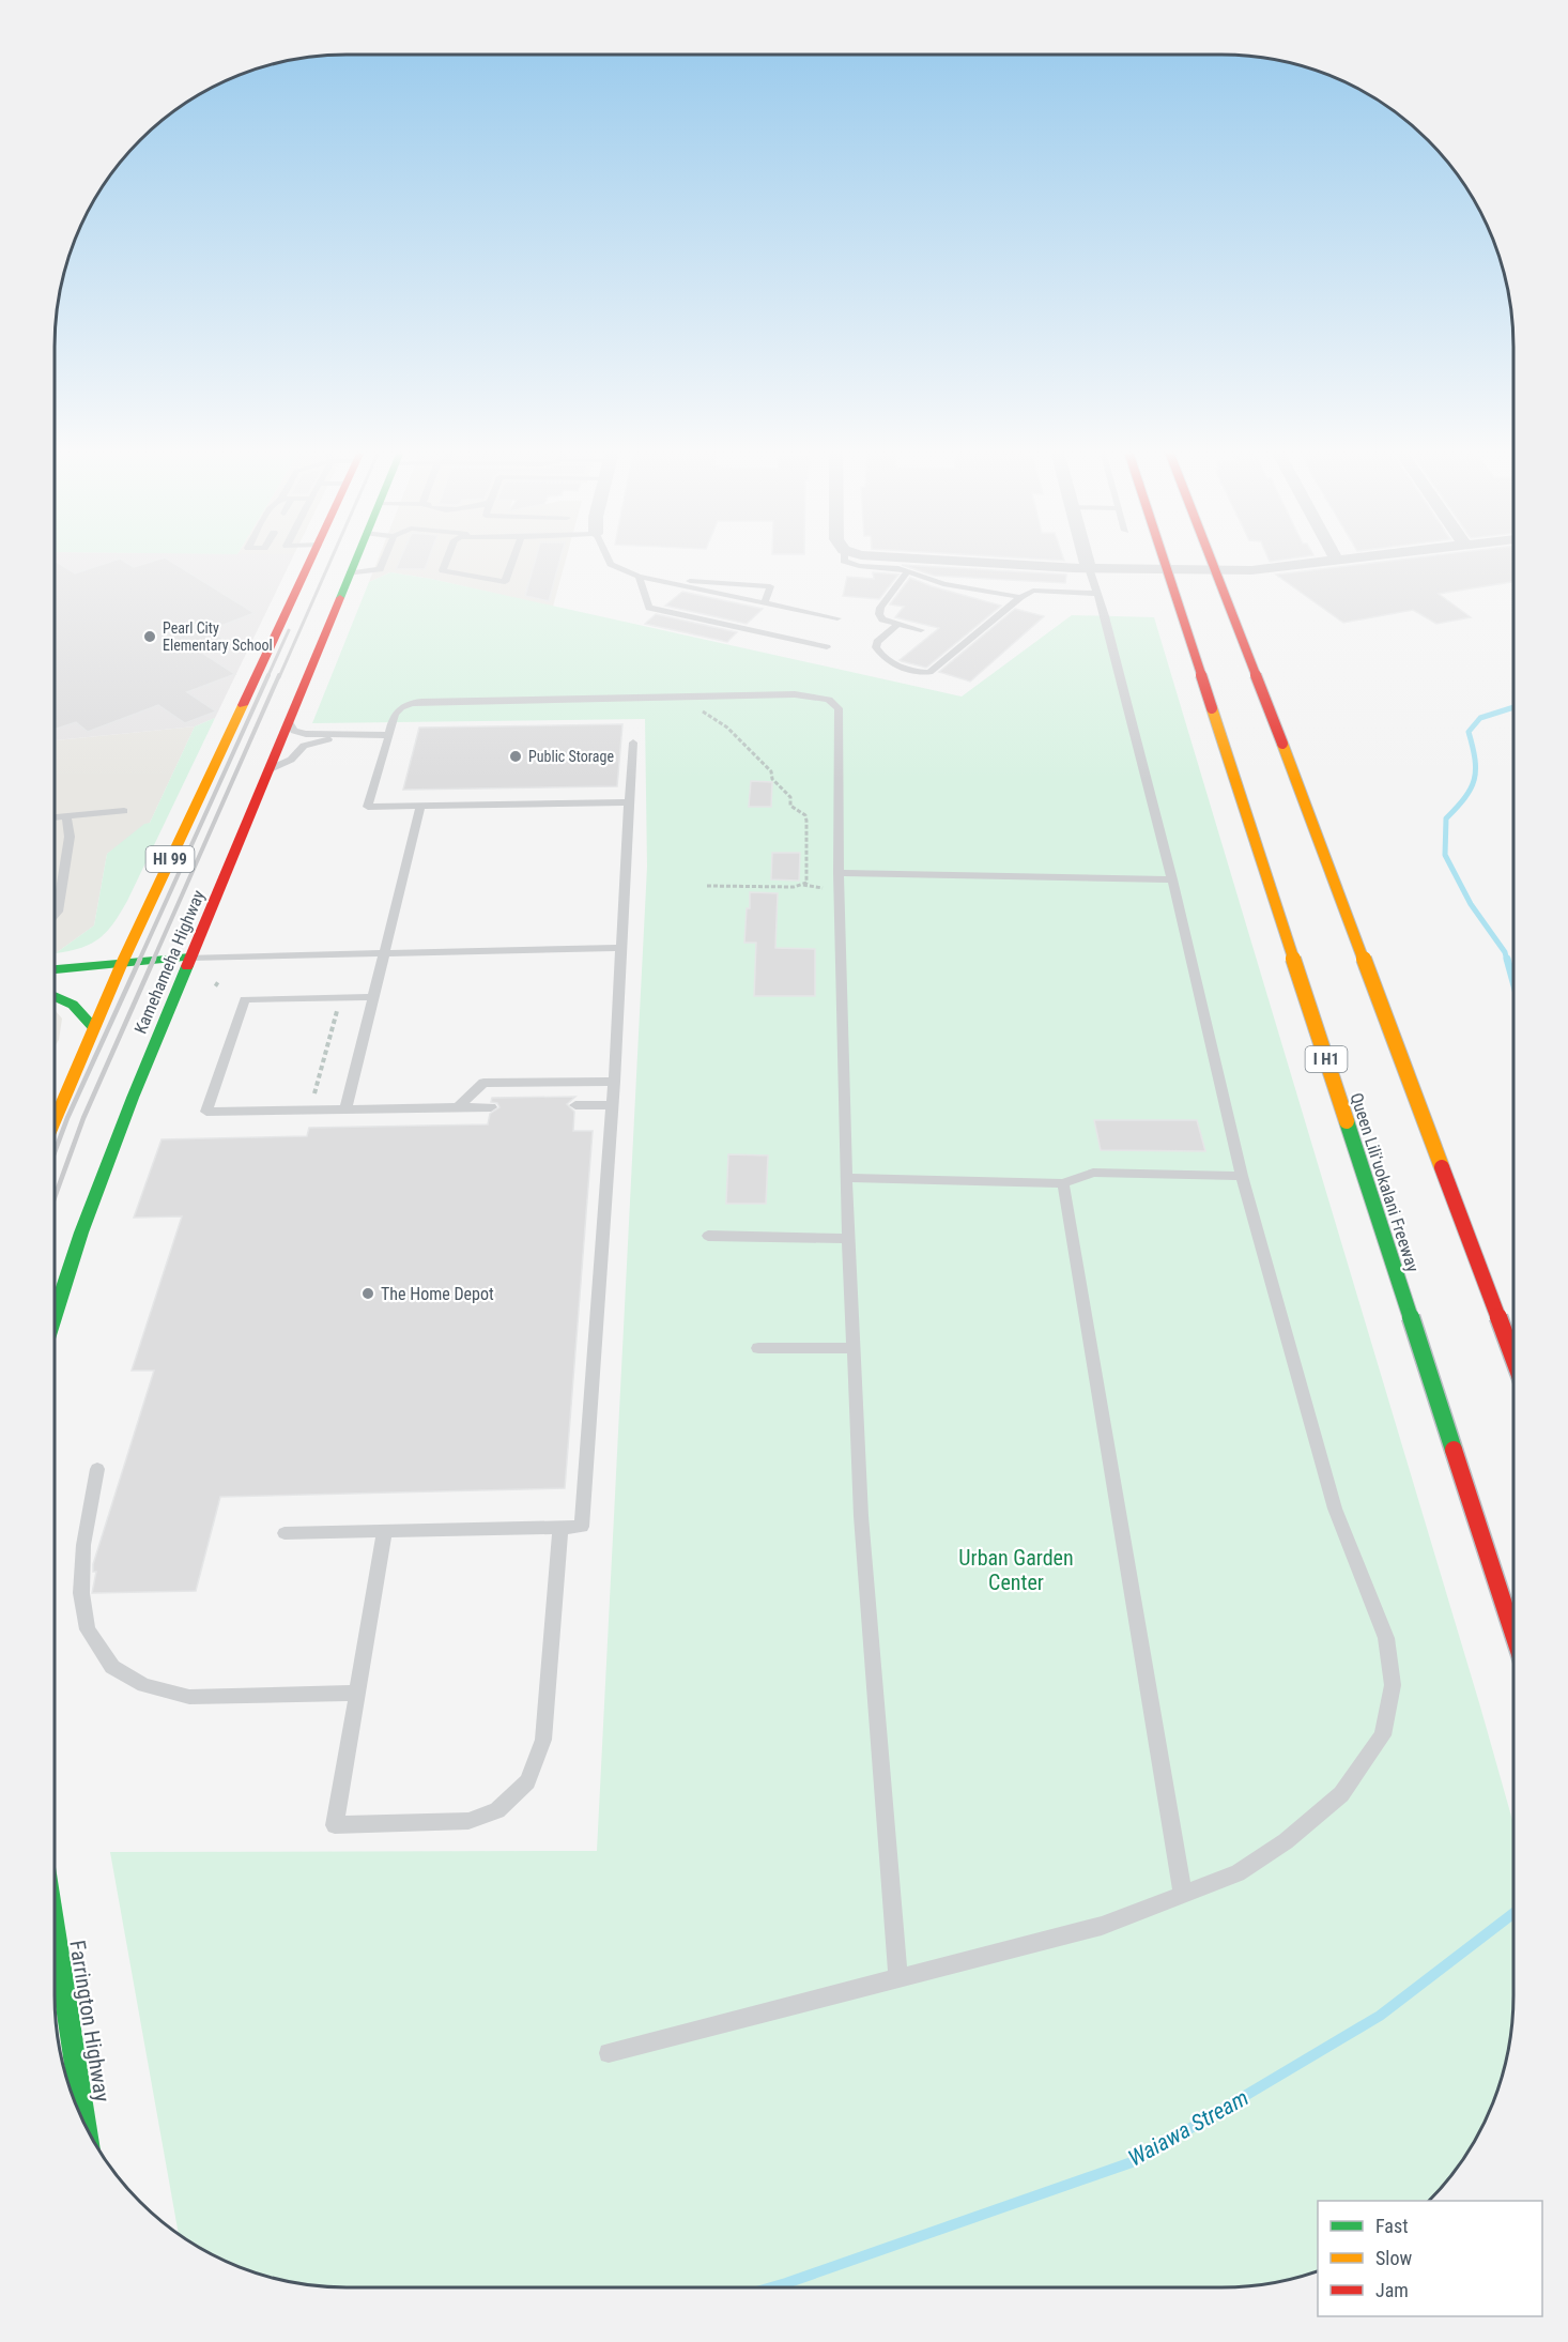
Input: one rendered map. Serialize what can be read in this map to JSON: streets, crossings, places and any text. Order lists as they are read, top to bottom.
{
  "streets": {
    "main road": [
      "HI 99",
      "Kamehameha Highway",
      "I H1",
      "Queen Liliʻuokalani Freeway",
      "Farrington Highway"
    ]
  },
  "water": ["Waiawa Stream"],
  "parks": ["Urban Garden Center"],
  "places": ["Pearl City Elementary School", "Public Storage", "The Home Depot"],
  "legend": ["Fast", "Slow", "Jam"]
}
